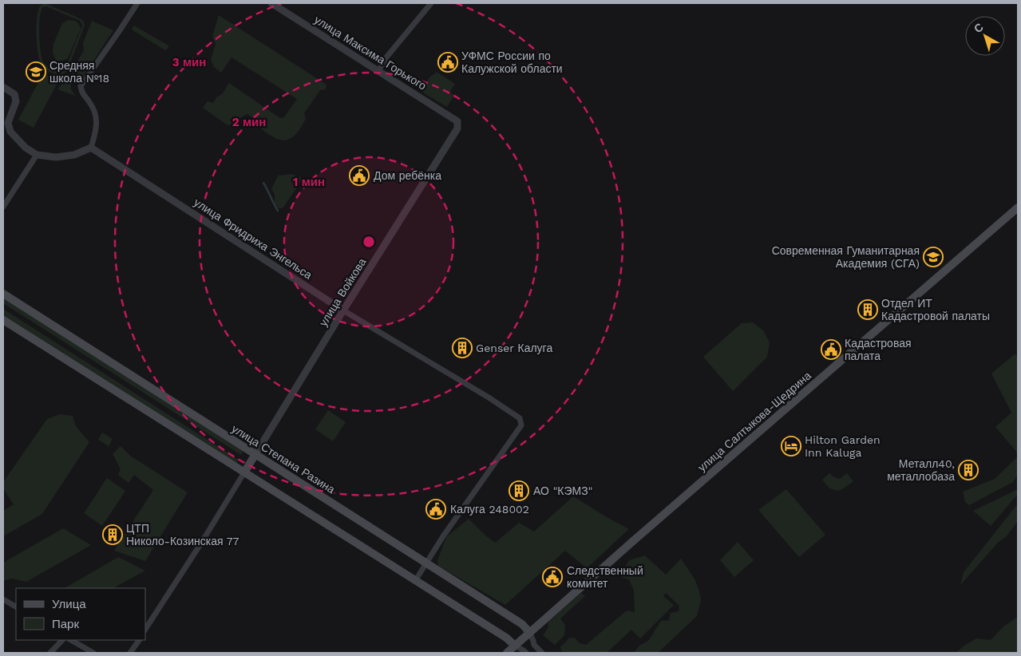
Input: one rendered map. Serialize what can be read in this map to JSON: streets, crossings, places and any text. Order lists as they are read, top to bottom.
{
  "streets": {
    "main road": ["улица Салтыкова-Щедрина", "улица Степана Разина"],
    "street": ["улица Максима Горького", "улица Фридриха Энгельса", "улица Войкова"]
  },
  "crossings": [
    ["улица Максима Горького", "улица Войкова"],
    ["улица Фридриха Энгельса", "улица Войкова"],
    ["улица Фридриха Энгельса", "улица Степана Разина"],
    ["улица Войкова", "улица Степана Разина"],
    ["улица Салтыкова-Щедрина", "улица Степана Разина"]
  ],
  "places": {
    "public building": [
      "УФМС России по Калужской области",
      "Дом ребёнка",
      "Кадастровая палата",
      "Калуга 248002",
      "Следственный комитет"
    ],
    "school or university": ["Средняя школа №18", "Современная Гуманитарная Академия (СГА)"],
    "building": [
      "Отдел ИТ Кадастровой палаты",
      "Genser Калуга",
      "Металл40, металлобаза",
      "АО \"КЭМЗ\"",
      "ЦТП Николо-Козинская 77"
    ],
    "hotel": ["Hilton Garden Inn Kaluga"]
  },
  "legend": ["Улица", "Парк"],
  "north": "top left",
  "rings": ["3 мин", "2 мин", "1 мин"]
}
